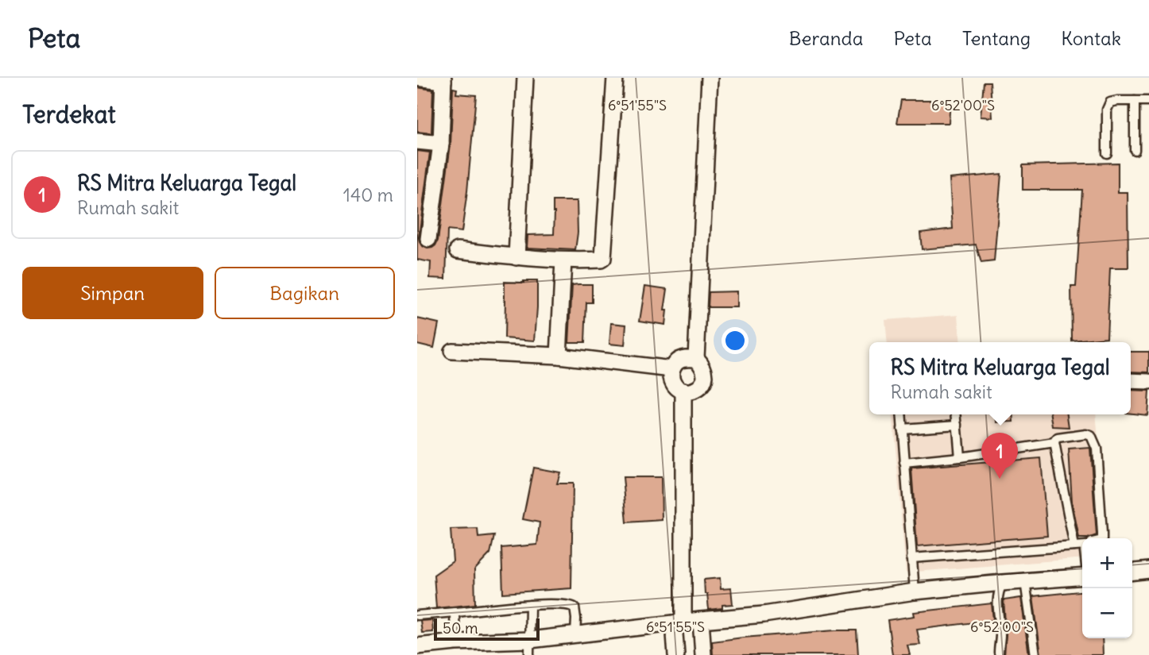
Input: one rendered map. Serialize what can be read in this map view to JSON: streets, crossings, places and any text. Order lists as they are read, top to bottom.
{
  "scale_bar": "50 m",
  "page": {
    "header": "Peta",
    "nav": [
      "Beranda",
      "Peta",
      "Tentang",
      "Kontak"
    ],
    "heading": "Terdekat",
    "list": [
      {
        "mark": "1",
        "name": "RS Mitra Keluarga Tegal",
        "note": "Rumah sakit",
        "value": "140 m"
      }
    ],
    "buttons": ["Simpan", "Bagikan"],
    "popup": ["RS Mitra Keluarga Tegal", "Rumah sakit"],
    "pins": "1",
    "map_buttons": ["+", "−"],
    "scale": "50 m"
  },
  "coordinates": ["6°51'55\"S", "6°52'00\"S"]
}
